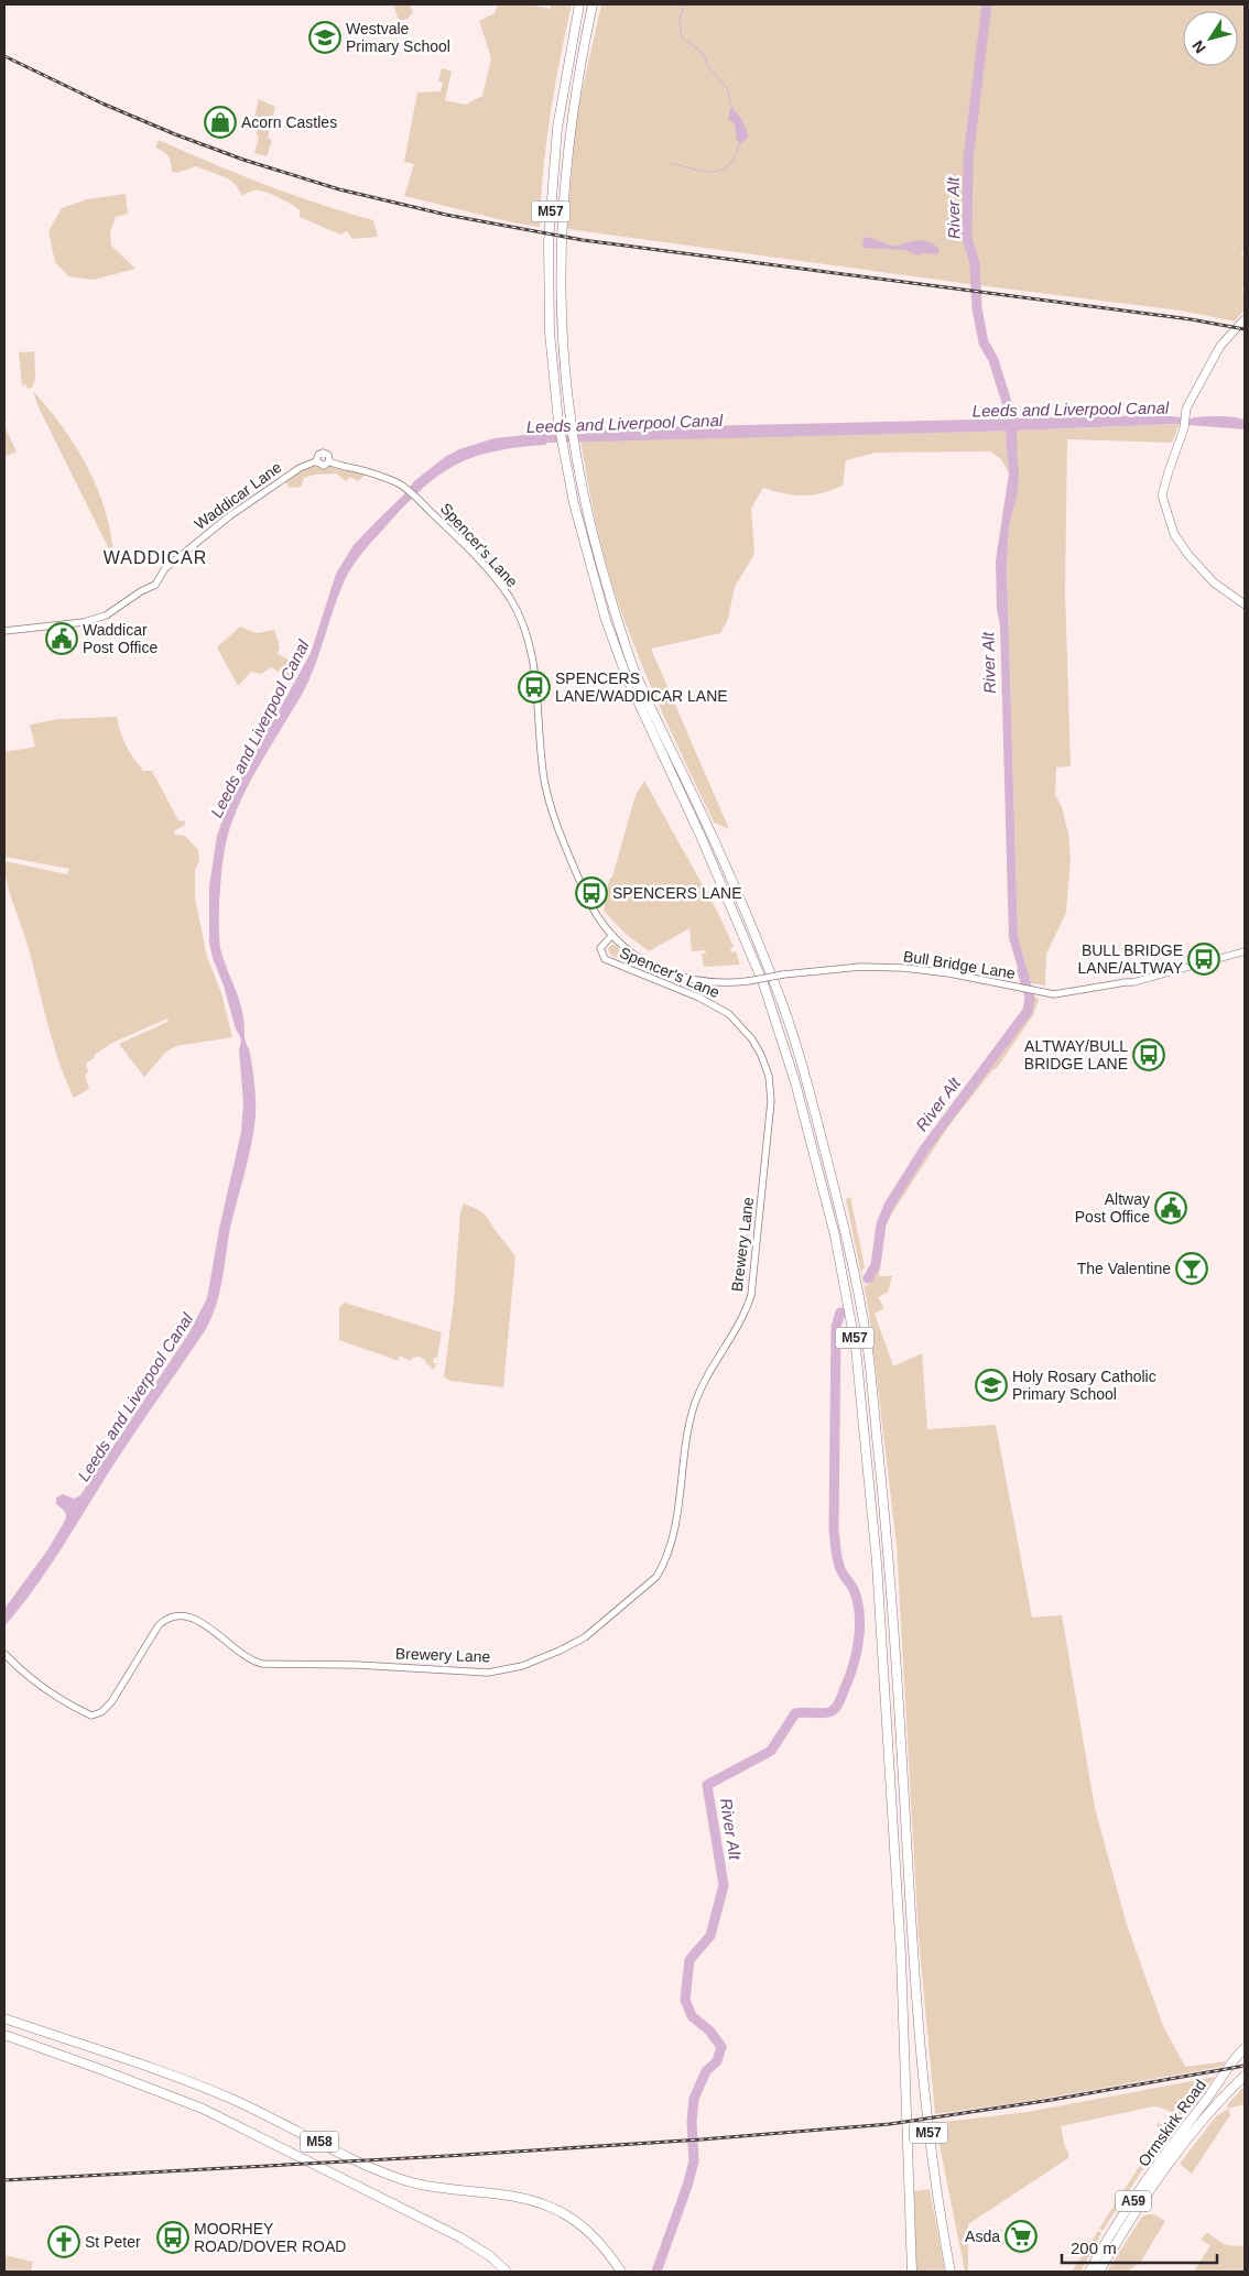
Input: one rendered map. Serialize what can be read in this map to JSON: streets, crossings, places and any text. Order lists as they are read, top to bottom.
{
  "streets": {
    "highway": [
      "M57",
      "Ormskirk Road",
      "M58",
      "A59"
    ],
    "street": [
      "Waddicar Lane",
      "Spencer's Lane",
      "Bull Bridge Lane",
      "Brewery Lane"
    ]
  },
  "crossings": [
    ["Waddicar Lane", "Spencer's Lane"],
    ["Spencer's Lane", "Bull Bridge Lane"],
    ["Spencer's Lane", "Brewery Lane"]
  ],
  "districts": ["WADDICAR"],
  "water": ["River Alt", "Leeds and Liverpool Canal"],
  "places": {
    "school or university": ["Westvale Primary School", "Holy Rosary Catholic Primary School"],
    "shop": ["Acorn Castles"],
    "public building": ["Waddicar Post Office", "Altway Post Office"],
    "bus stop": [
      "SPENCERS LANE/WADDICAR LANE",
      "SPENCERS LANE",
      "BULL BRIDGE LANE/ALTWAY",
      "ALTWAY/BULL BRIDGE LANE",
      "MOORHEY ROAD/DOVER ROAD"
    ],
    "bar": ["The Valentine"],
    "supermarket": ["Asda"],
    "church": ["St Peter"]
  },
  "scale_bar": "200 m",
  "north": "bottom left"
}
